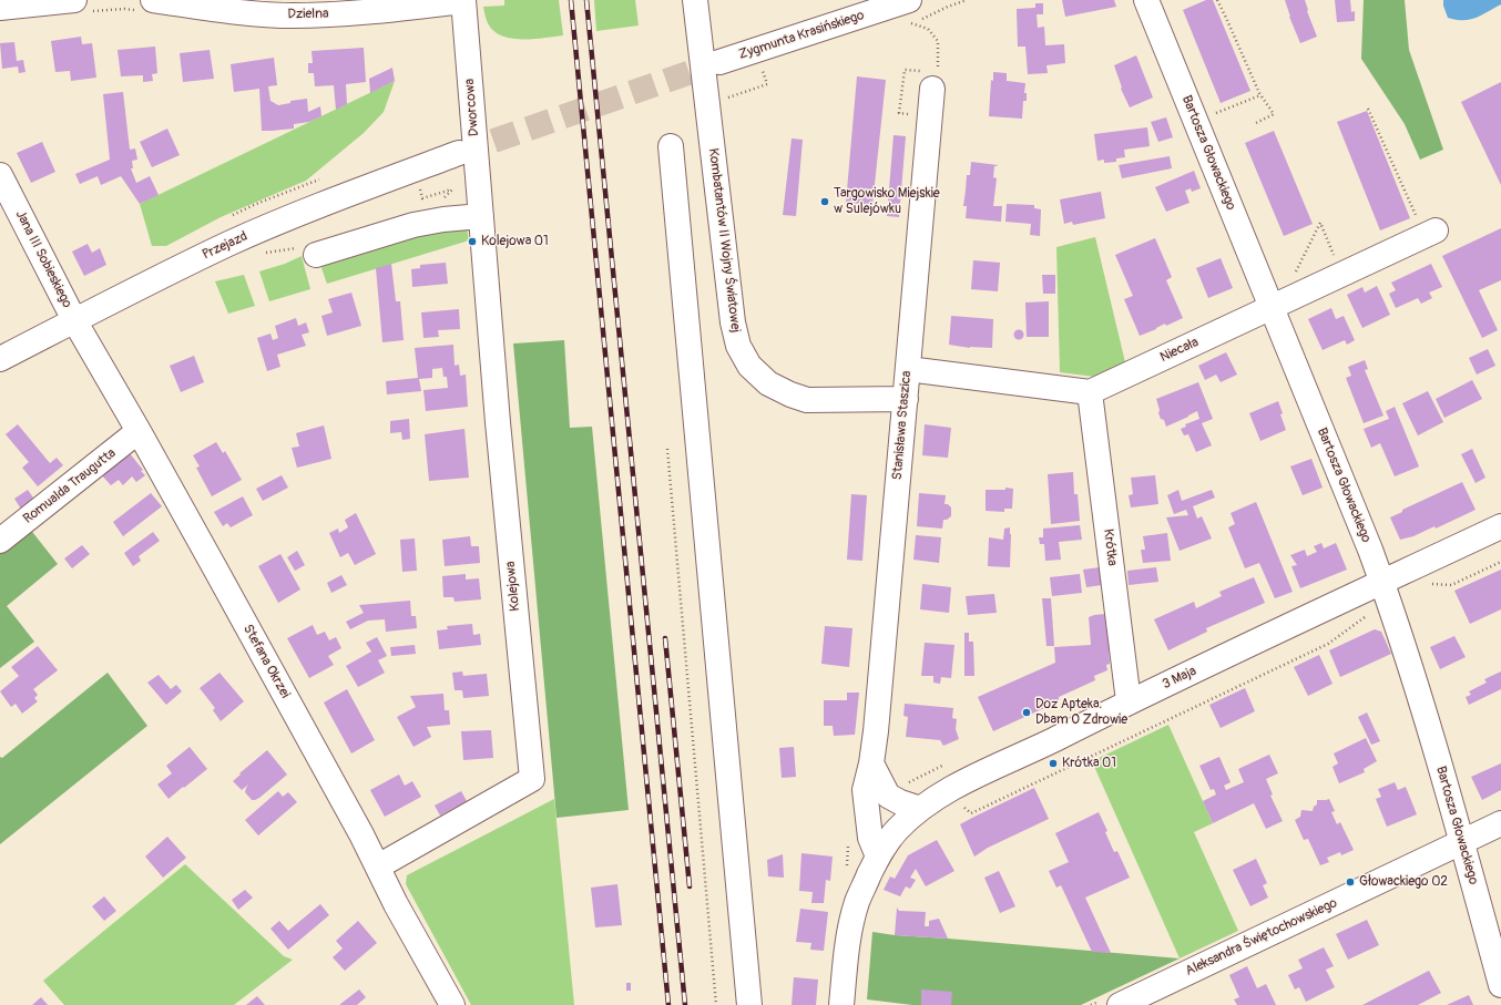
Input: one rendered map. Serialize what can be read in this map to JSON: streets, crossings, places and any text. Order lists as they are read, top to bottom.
{
  "streets": {
    "street": [
      "Dzielna",
      "Zygmunta Krasińskiego",
      "Dworcowa",
      "Bartosza Głowackiego",
      "Kombatantów II Wojny Światowej",
      "Przejazd",
      "Jana III Sobieskiego",
      "Niecała",
      "Stanisława Staszica",
      "Romualda Traugutta",
      "Krótka",
      "Kolejowa",
      "Stefana Okrzei",
      "3 Maja",
      "Aleksandra Świętochowskiego"
    ]
  },
  "crossings": [
    ["Dzielna", "Dworcowa"],
    ["Dworcowa", "Kolejowa"],
    ["Bartosza Głowackiego", "Niecała"],
    ["Bartosza Głowackiego", "3 Maja"],
    ["Bartosza Głowackiego", "Aleksandra Świętochowskiego"],
    ["Kombatantów II Wojny Światowej", "Stanisława Staszica"],
    ["Przejazd", "Jana III Sobieskiego"],
    ["Przejazd", "Stefana Okrzei"],
    ["Jana III Sobieskiego", "Stefana Okrzei"],
    ["Niecała", "Krótka"],
    ["Stanisława Staszica", "3 Maja"],
    ["Romualda Traugutta", "Stefana Okrzei"],
    ["Krótka", "3 Maja"],
    ["Kolejowa", "Stefana Okrzei"]
  ],
  "places": [
    "Targowisko Miejskie w Sulejówku",
    "Kolejowa 01",
    "Doz Apteka. Dbam O Zdrowie",
    "Krótka 01",
    "Głowackiego 02"
  ]
}
